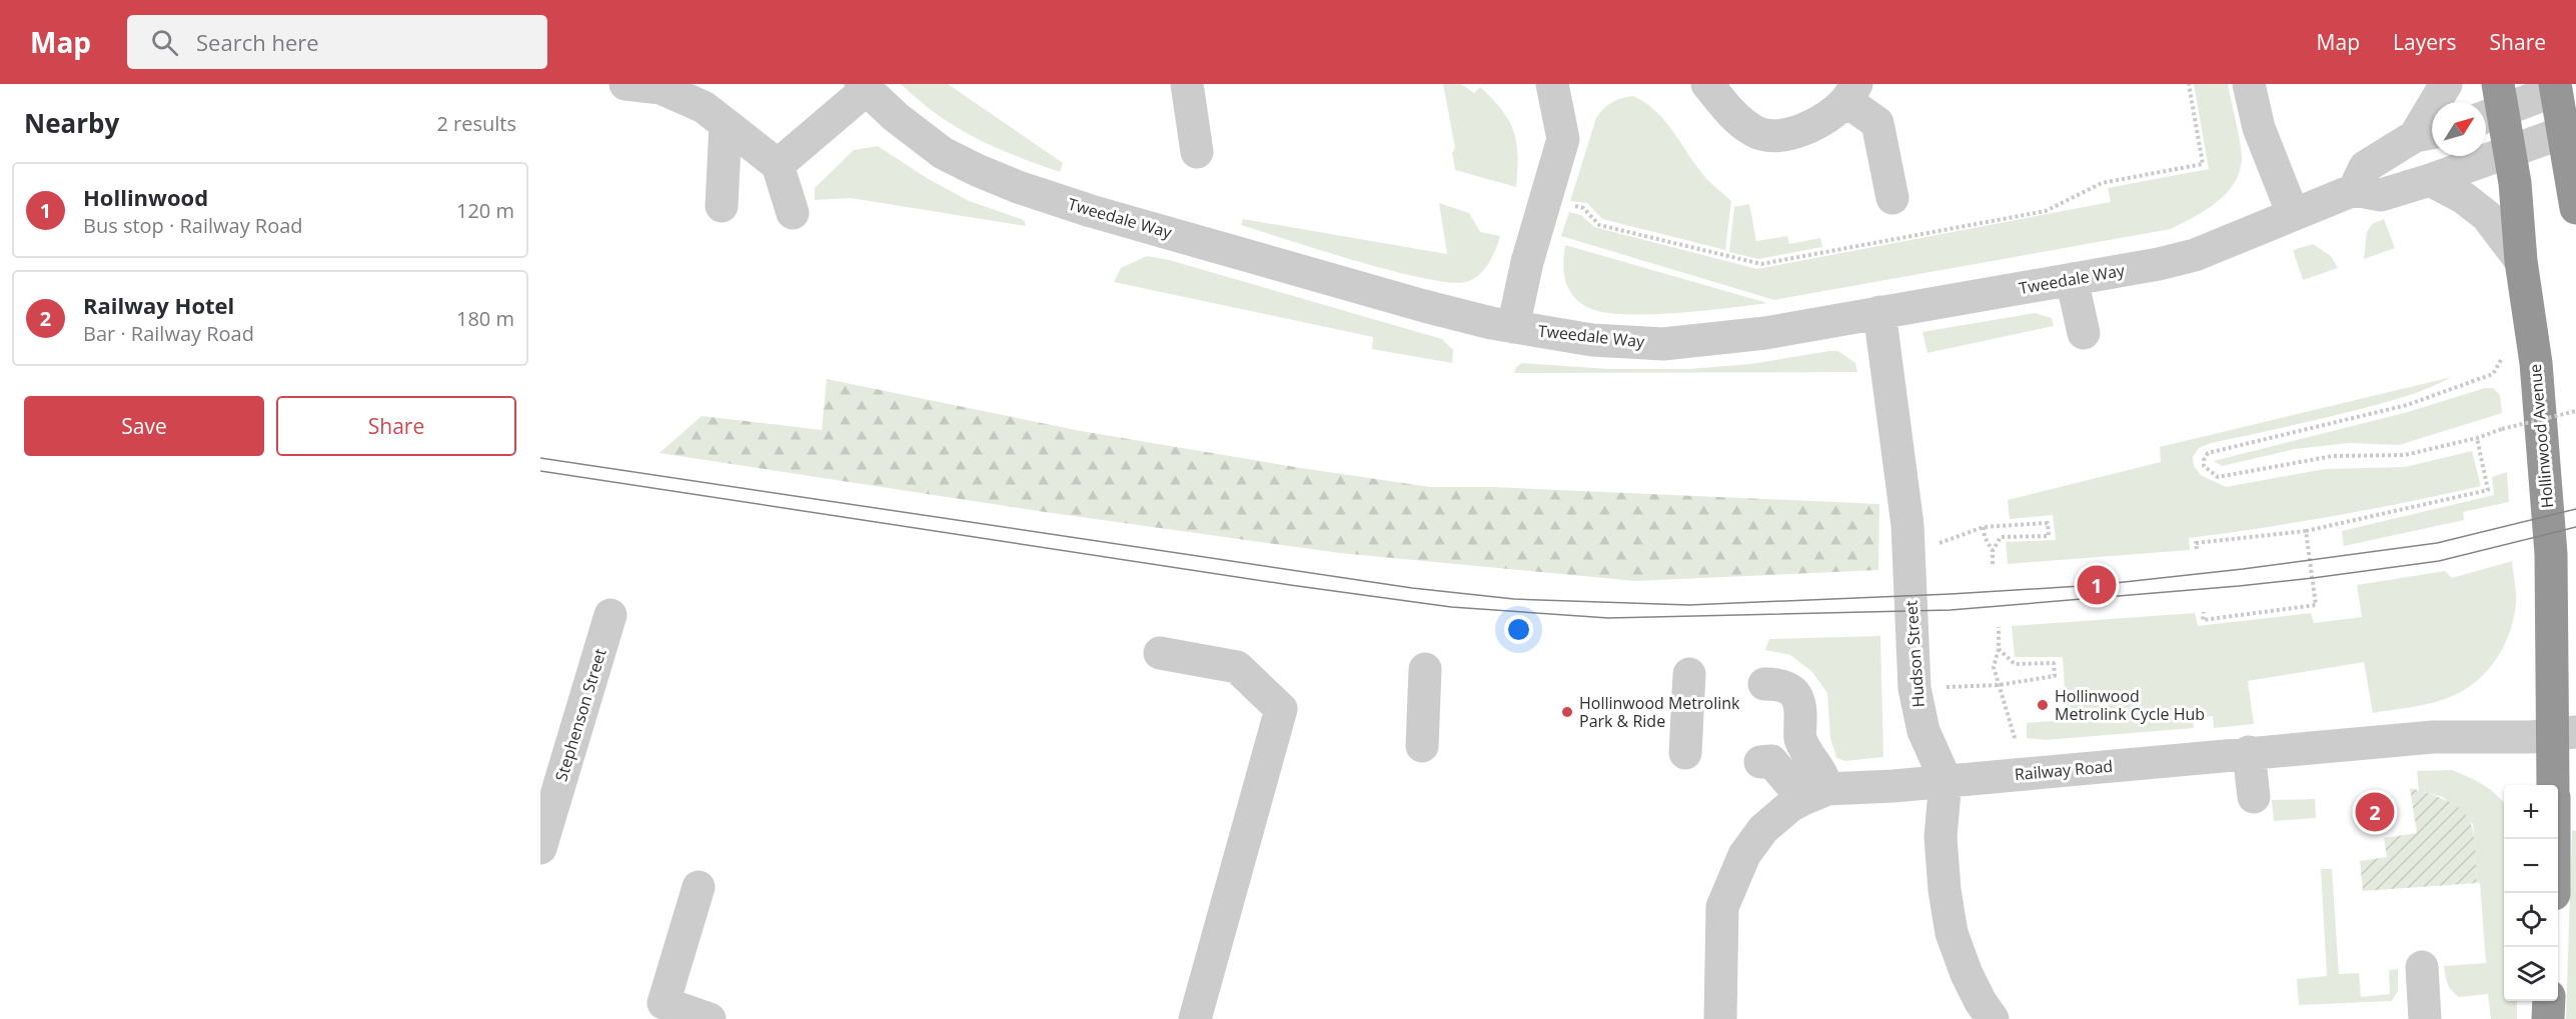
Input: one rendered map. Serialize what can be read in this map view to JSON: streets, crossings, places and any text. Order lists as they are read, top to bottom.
{
  "streets": {
    "highway": ["Hollinwood Avenue"],
    "street": [
      "Tweedale Way",
      "Hudson Street",
      "Stephenson Street",
      "Railway Road"
    ]
  },
  "crossings": [
    ["Tweedale Way", "Hollinwood Avenue"],
    ["Tweedale Way", "Hudson Street"],
    ["Hollinwood Avenue", "Railway Road"],
    ["Hudson Street", "Railway Road"]
  ],
  "places": ["Hollinwood Metrolink Cycle Hub", "Hollinwood Metrolink Park & Ride"],
  "north": "top right",
  "page": {
    "header": "Map",
    "search": "Search here",
    "nav": ["Map", "Layers", "Share"],
    "heading": ["Nearby", "2 results"],
    "list": [
      {
        "mark": "1",
        "name": "Hollinwood",
        "note": "Bus stop · Railway Road",
        "value": "120 m"
      },
      {
        "mark": "2",
        "name": "Railway Hotel",
        "note": "Bar · Railway Road",
        "value": "180 m"
      }
    ],
    "buttons": ["Save", "Share"],
    "pins": ["1", "2"],
    "map_buttons": ["+", "−"]
  }
}
